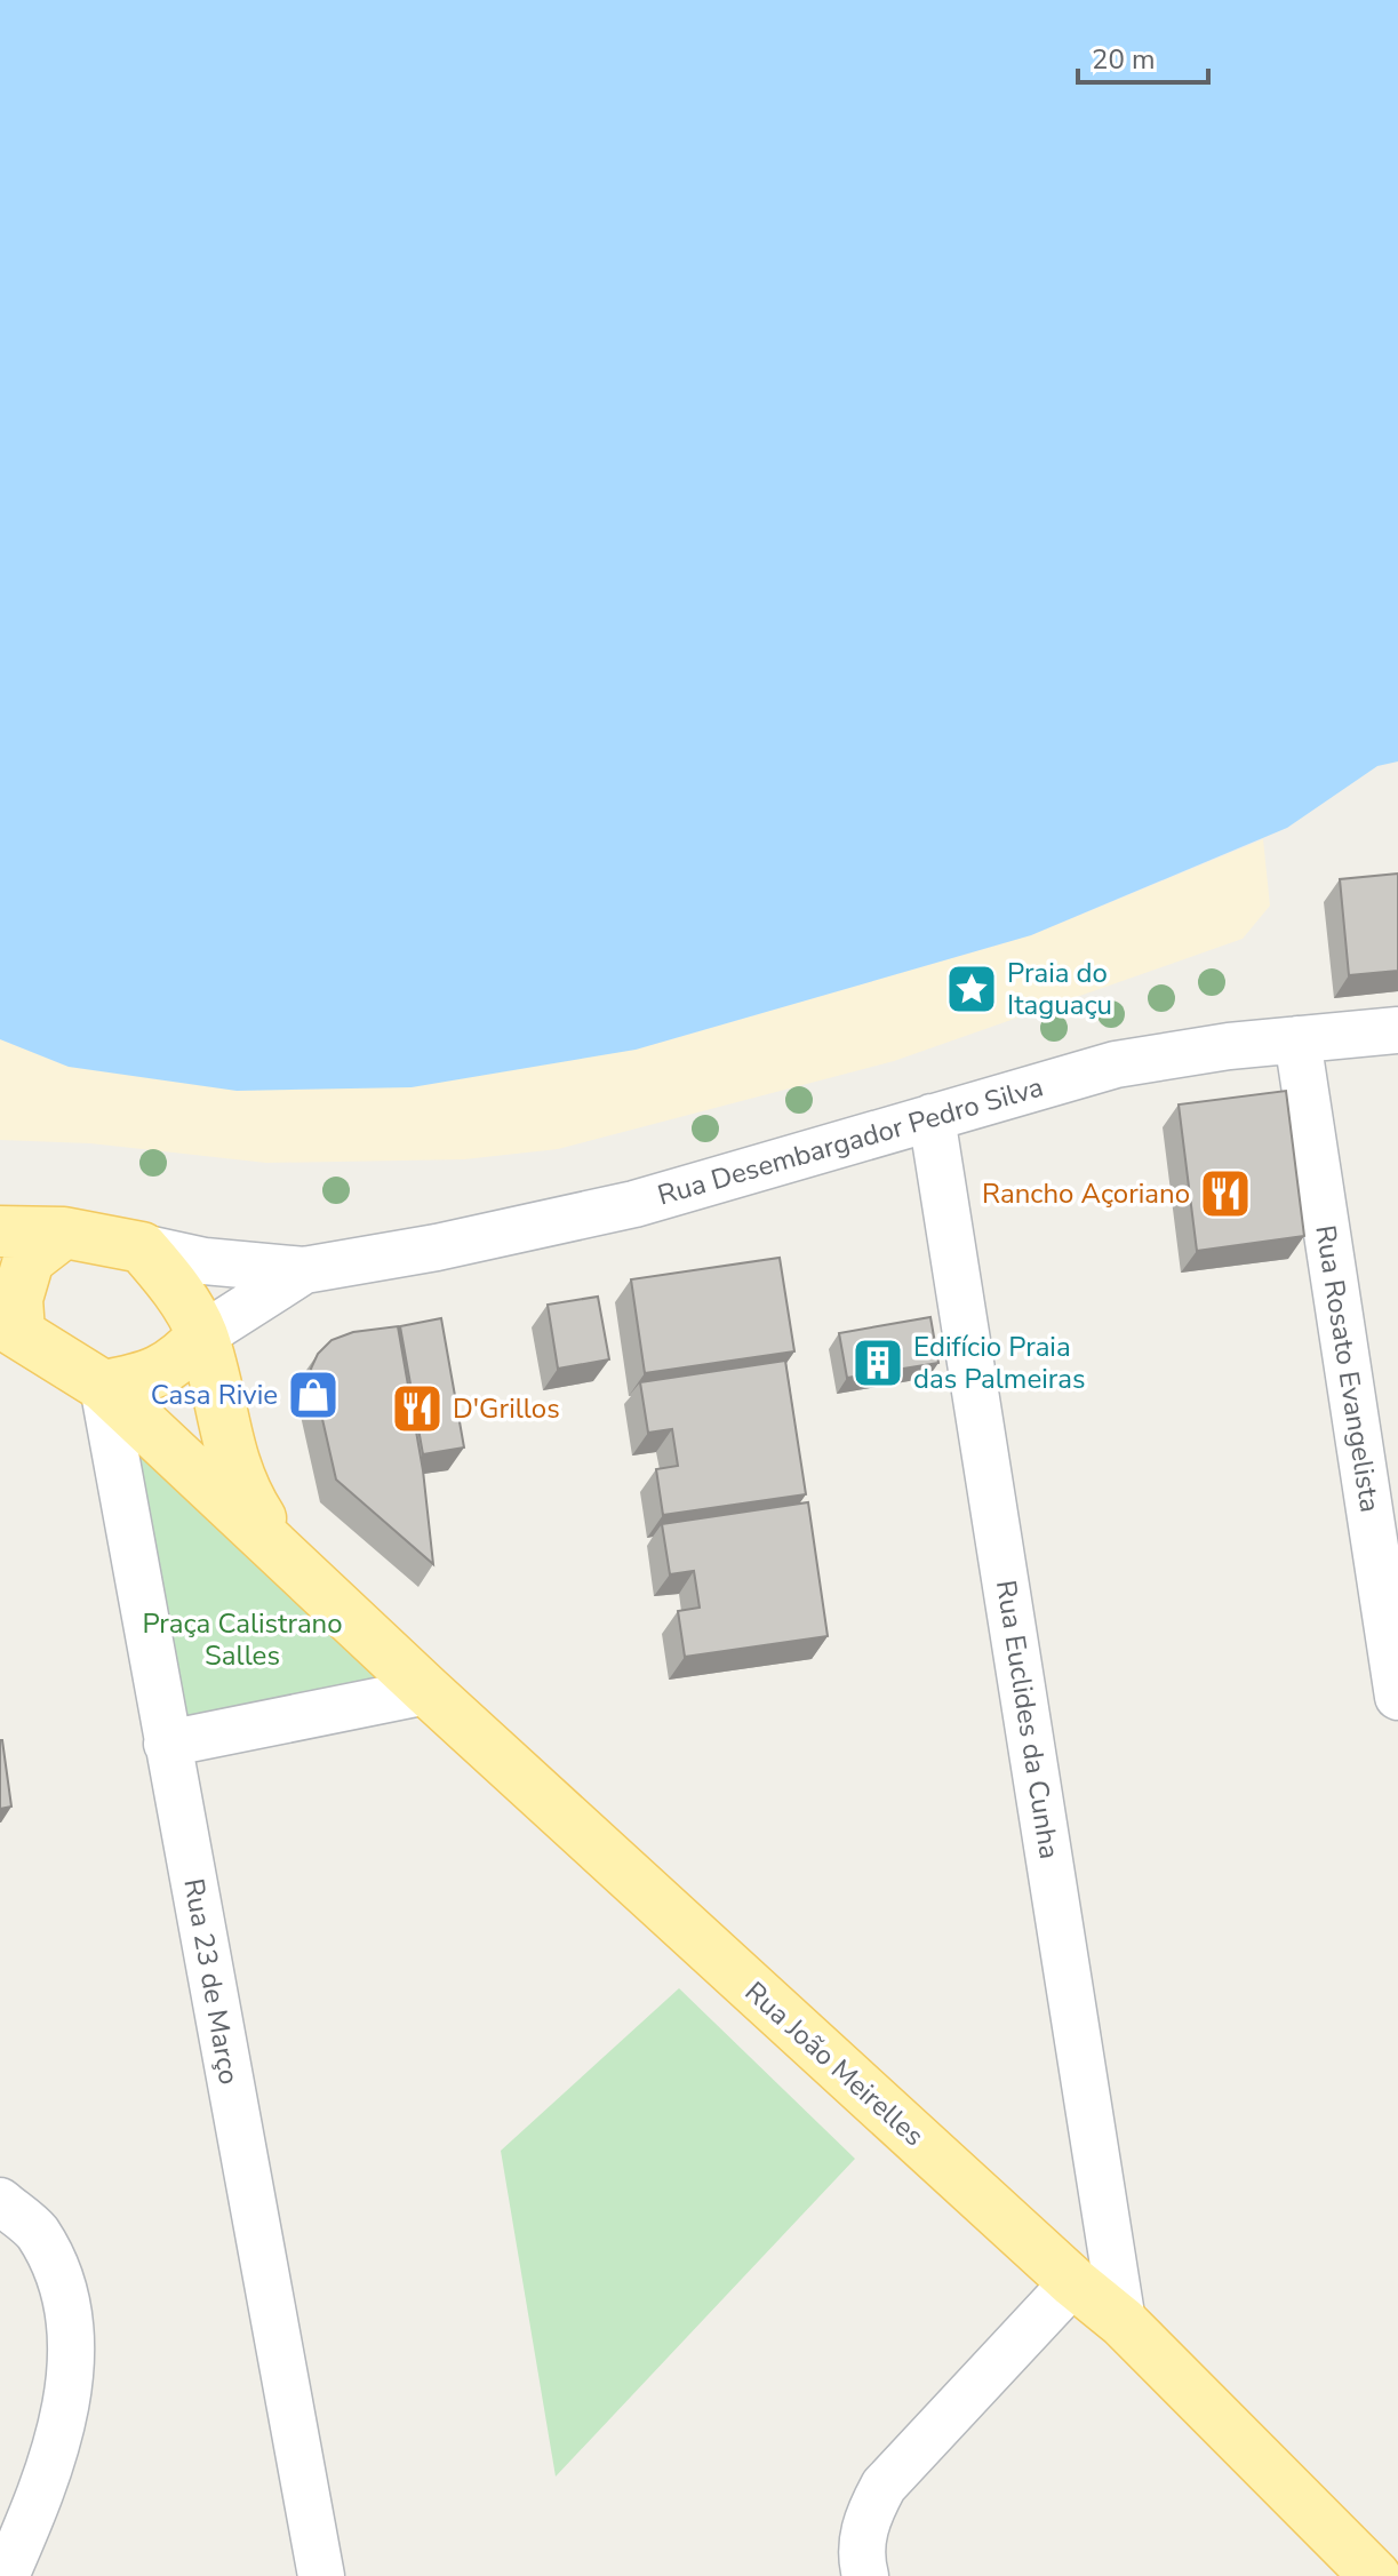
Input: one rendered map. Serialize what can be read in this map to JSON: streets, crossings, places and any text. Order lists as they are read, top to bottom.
{
  "streets": {
    "main road": ["Rua Desembargador Pedro Silva", "Rua João Meirelles"],
    "street": ["Rua Rosato Evangelista", "Rua Euclides da Cunha", "Rua 23 de Março"]
  },
  "crossings": [
    ["Rua Desembargador Pedro Silva", "Rua Rosato Evangelista"],
    ["Rua Desembargador Pedro Silva", "Rua Euclides da Cunha"],
    ["Rua Desembargador Pedro Silva", "Rua 23 de Março"],
    ["Rua Desembargador Pedro Silva", "Rua João Meirelles"],
    ["Rua Euclides da Cunha", "Rua João Meirelles"],
    ["Rua 23 de Março", "Rua João Meirelles"]
  ],
  "parks": ["Praça Calistrano Salles"],
  "places": {
    "place": ["Praia do Itaguaçu"],
    "restaurant": ["Rancho Açoriano", "D'Grillos"],
    "building": ["Edifício Praia das Palmeiras"],
    "shop": ["Casa Rivie"]
  },
  "scale_bar": "20 m"
}
